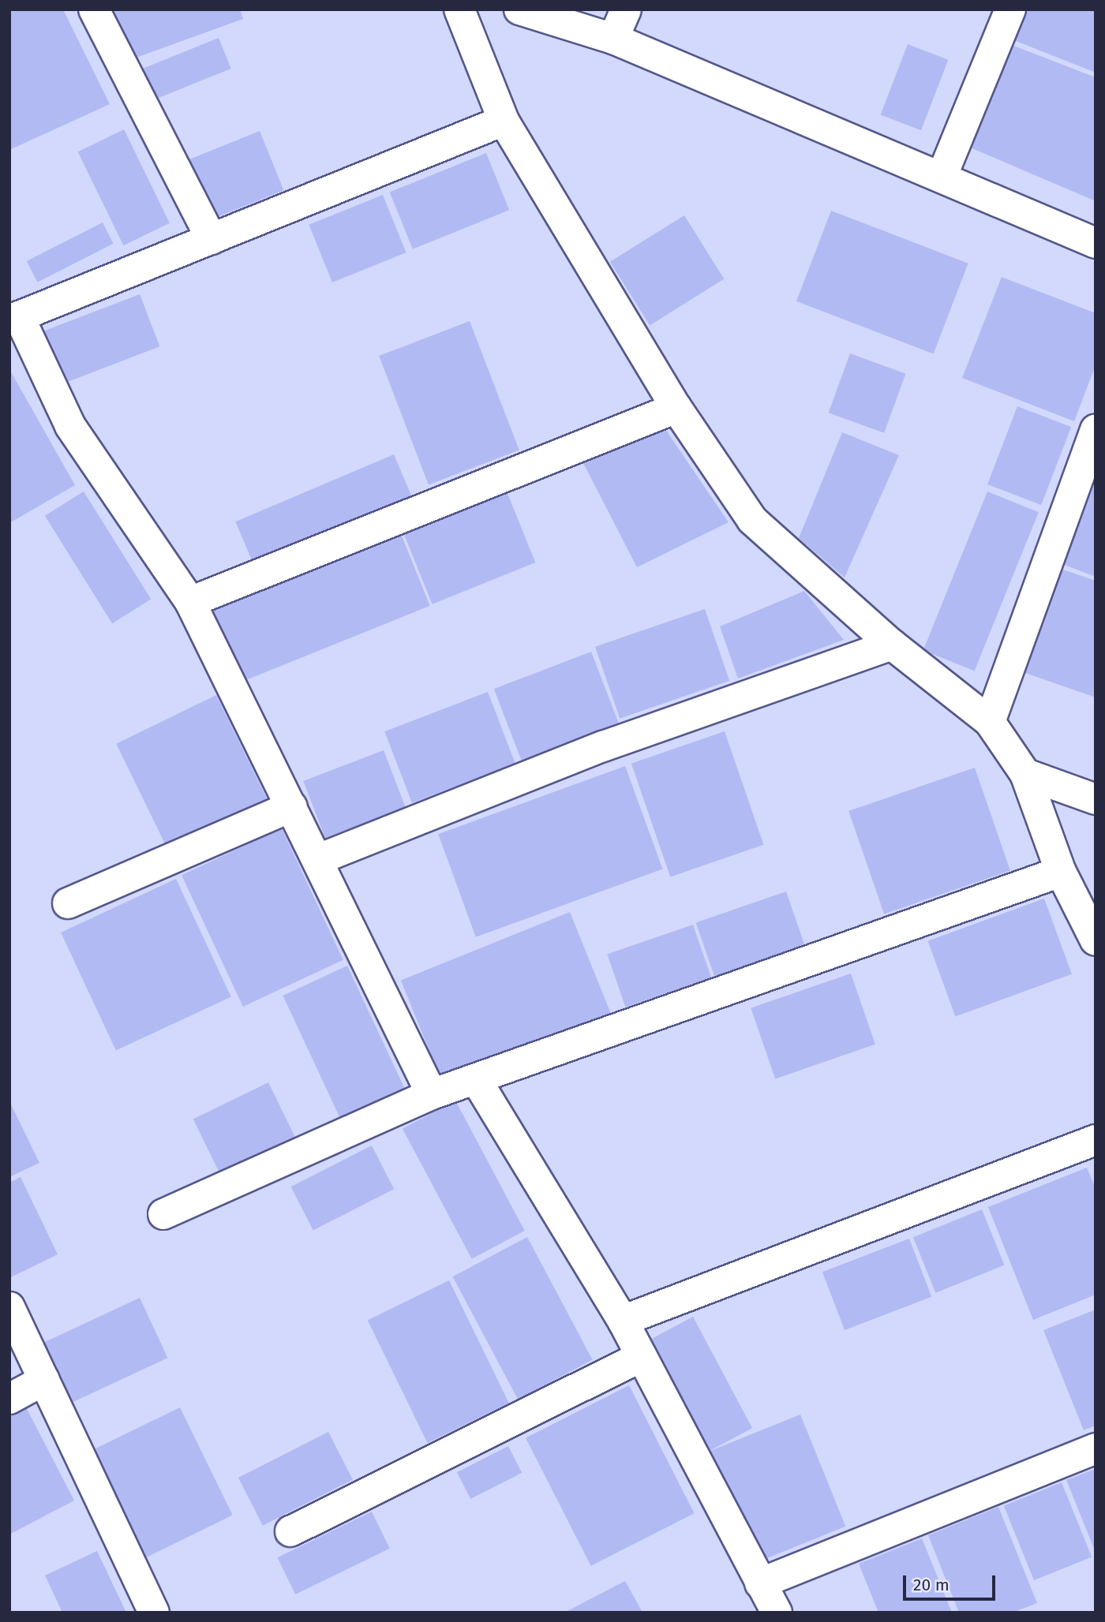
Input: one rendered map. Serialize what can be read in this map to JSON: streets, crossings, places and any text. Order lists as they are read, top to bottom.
{
  "scale_bar": "20 m"
}
